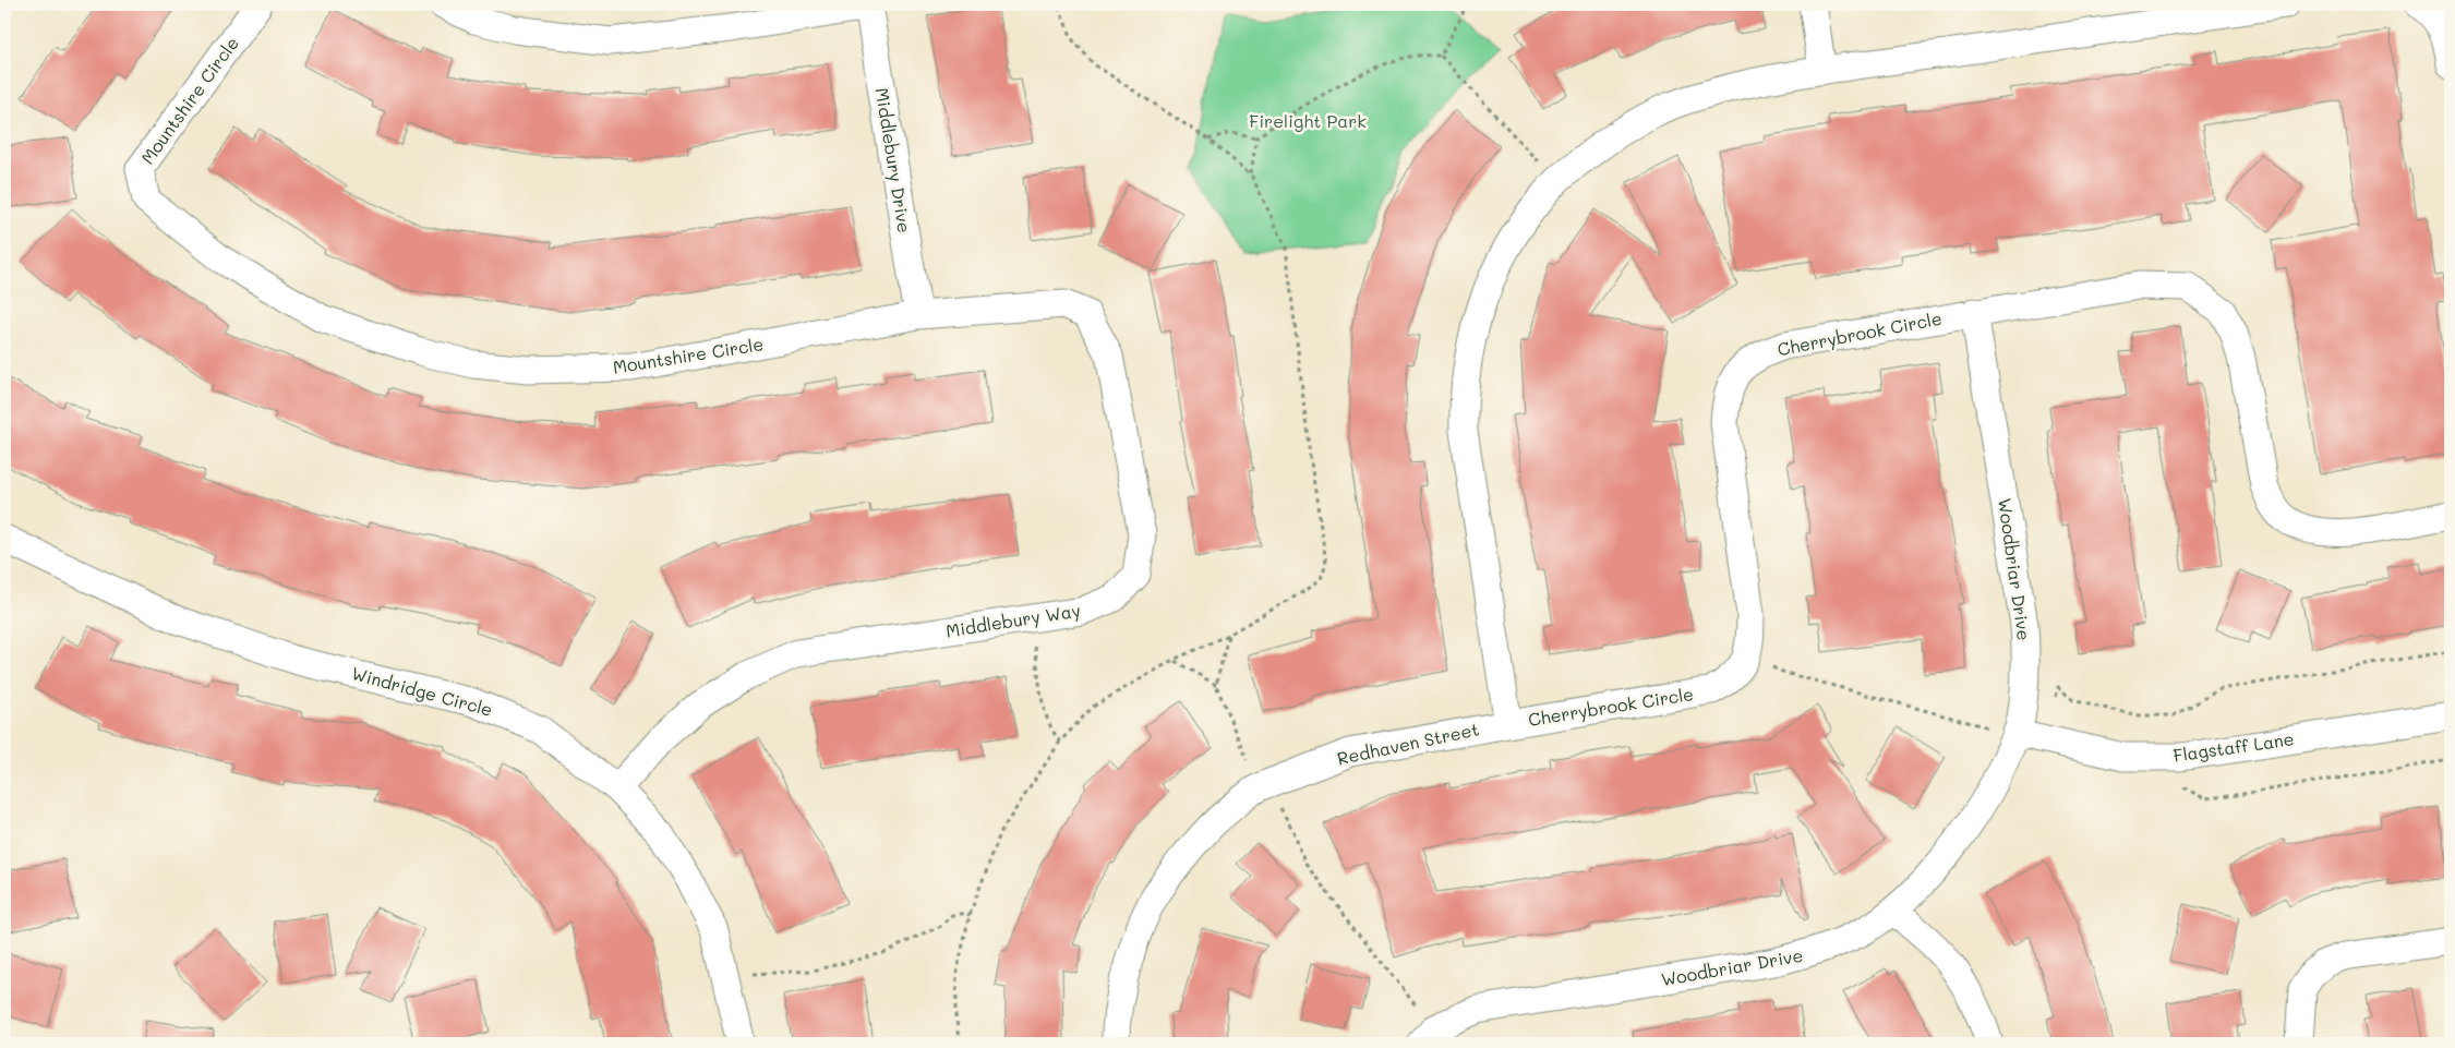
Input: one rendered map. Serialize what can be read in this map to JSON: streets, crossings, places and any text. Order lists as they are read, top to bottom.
{
  "streets": {
    "street": [
      "Mountshire Circle",
      "Middlebury Drive",
      "Cherrybrook Circle",
      "Woodbriar Drive",
      "Middlebury Way",
      "Windridge Circle",
      "Redhaven Street",
      "Flagstaff Lane"
    ]
  },
  "crossings": [
    ["Mountshire Circle", "Middlebury Drive"],
    ["Mountshire Circle", "Middlebury Way"],
    ["Middlebury Drive", "Middlebury Way"],
    ["Cherrybrook Circle", "Woodbriar Drive"],
    ["Cherrybrook Circle", "Redhaven Street"],
    ["Woodbriar Drive", "Flagstaff Lane"],
    ["Middlebury Way", "Windridge Circle"]
  ],
  "parks": ["Firelight Park"]
}
